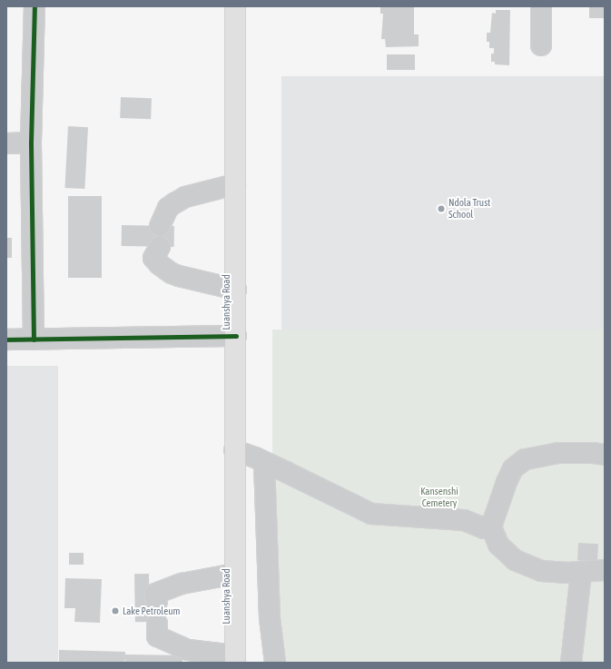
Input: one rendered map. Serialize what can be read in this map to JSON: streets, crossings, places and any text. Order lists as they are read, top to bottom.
{
  "streets": {
    "highway": ["Luanshya Road"]
  },
  "parks": ["Kansenshi Cemetery"],
  "places": ["Ndola Trust School", "Lake Petroleum"]
}
